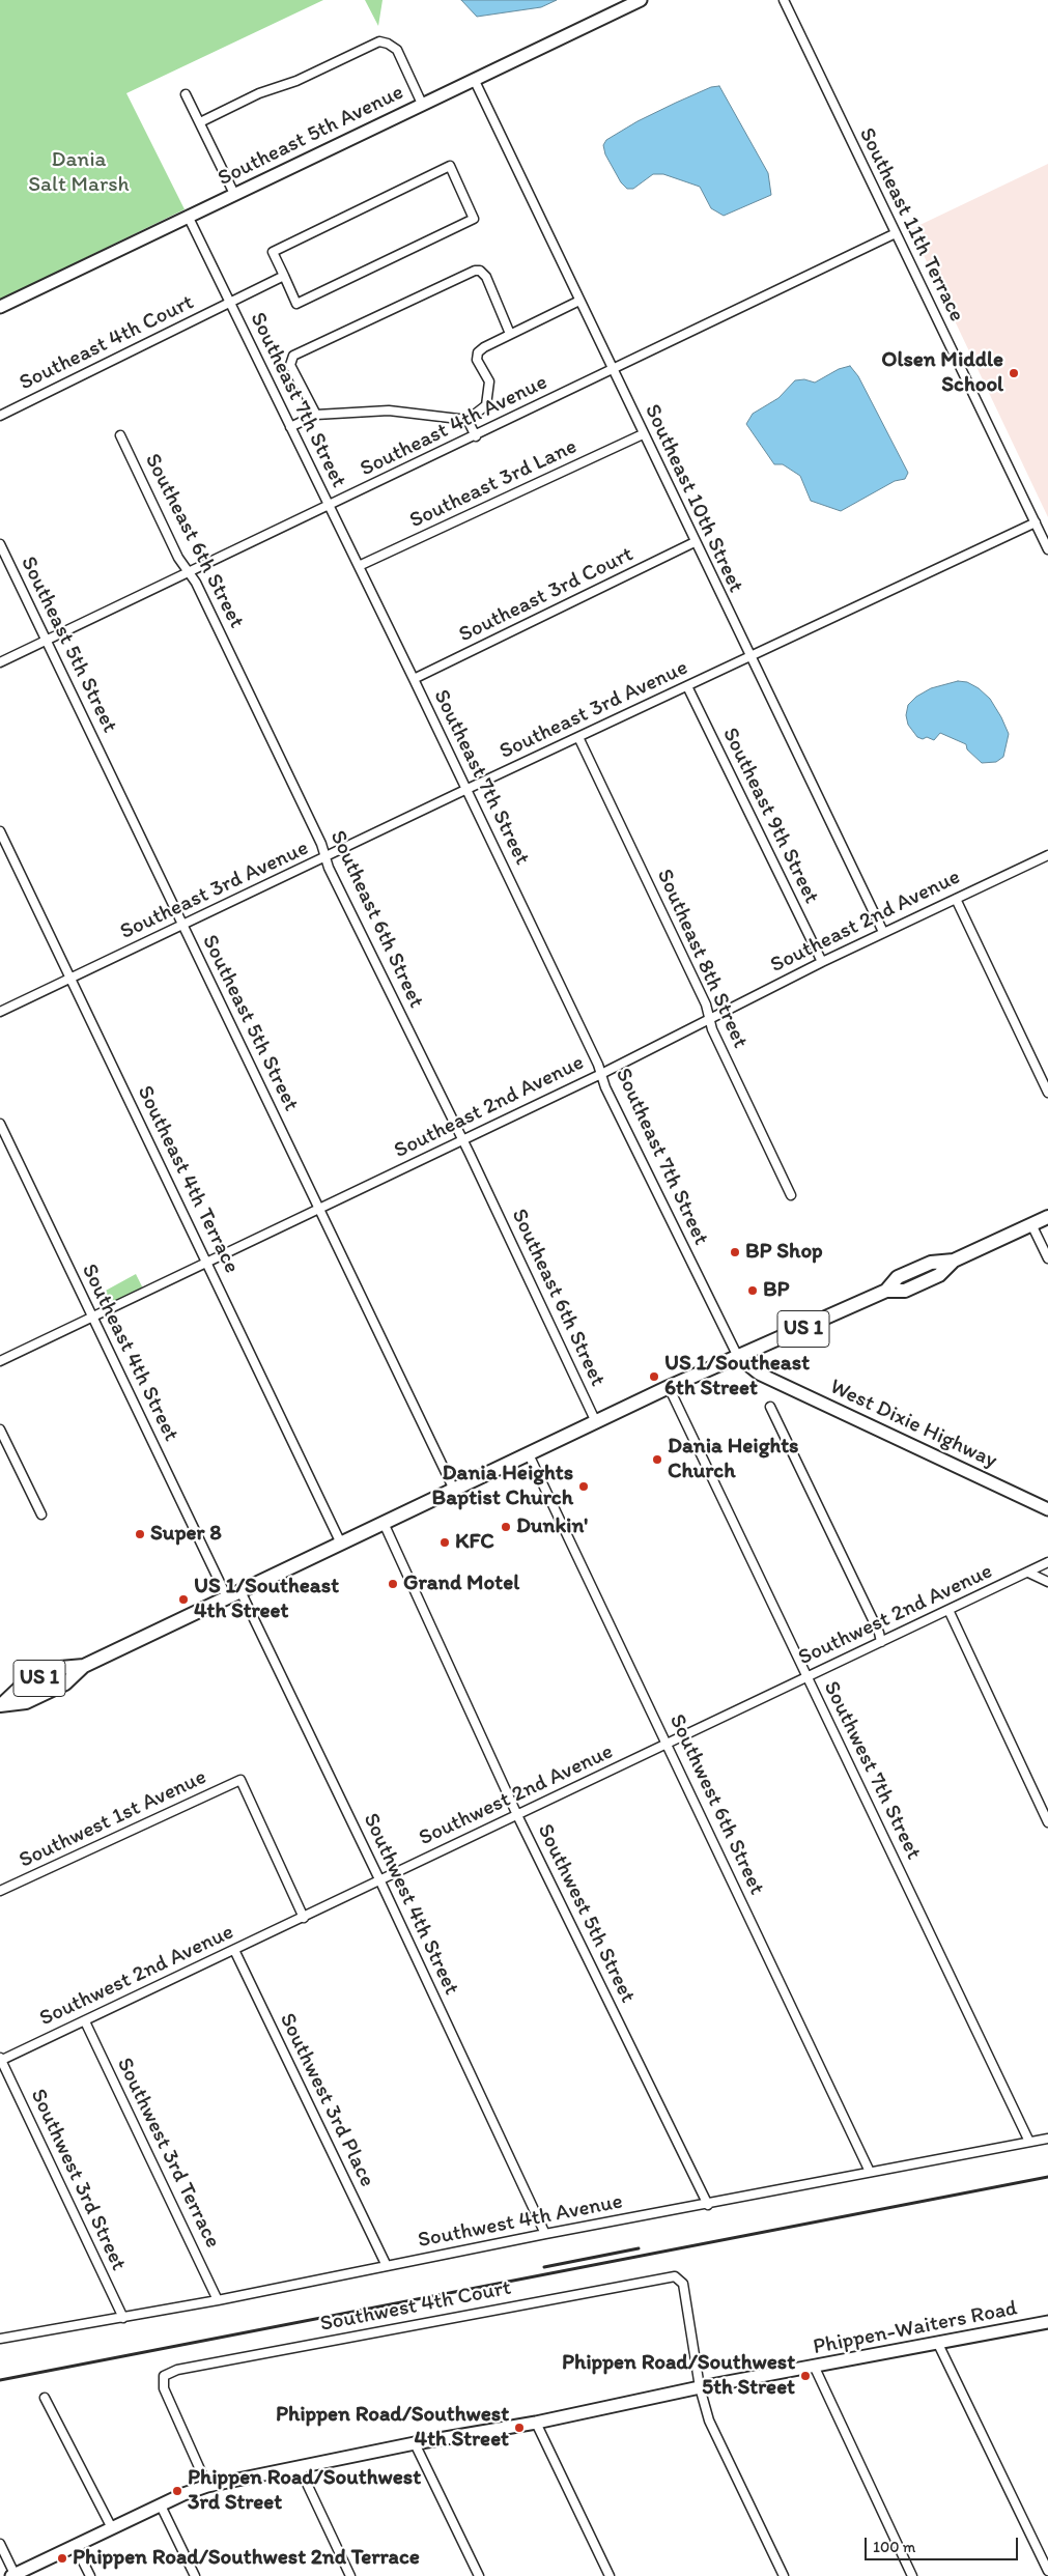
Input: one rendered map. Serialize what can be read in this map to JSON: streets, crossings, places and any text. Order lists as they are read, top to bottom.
{
  "streets": {
    "main road": ["US 1"],
    "street": [
      "Southeast 5th Avenue",
      "Southeast 11th Terrace",
      "Southeast 4th Court",
      "Southeast 7th Street",
      "Southeast 4th Avenue",
      "Southeast 3rd Lane",
      "Southeast 10th Street",
      "Southeast 6th Street",
      "Southeast 3rd Court",
      "Southeast 5th Street",
      "Southeast 3rd Avenue",
      "Southeast 9th Street",
      "Southeast 2nd Avenue",
      "Southeast 8th Street",
      "Southeast 4th Terrace",
      "Southeast 4th Street",
      "West Dixie Highway",
      "Southwest 2nd Avenue",
      "Southwest 7th Street",
      "Southwest 6th Street",
      "Southwest 1st Avenue",
      "Southwest 4th Street",
      "Southwest 5th Street",
      "Southwest 3rd Place",
      "Southwest 3rd Terrace",
      "Southwest 3rd Street",
      "Southwest 4th Avenue",
      "Southwest 4th Court",
      "Phippen-Waiters Road"
    ]
  },
  "crossings": [
    ["Southeast 5th Avenue", "Southeast 7th Street"],
    ["Southeast 5th Avenue", "Southeast 10th Street"],
    ["Southeast 11th Terrace", "Southeast 4th Avenue"],
    ["Southeast 11th Terrace", "Southeast 3rd Avenue"],
    ["Southeast 4th Court", "Southeast 7th Street"],
    ["Southeast 7th Street", "Southeast 4th Avenue"],
    ["Southeast 7th Street", "Southeast 3rd Lane"],
    ["Southeast 7th Street", "Southeast 3rd Court"],
    ["Southeast 7th Street", "Southeast 3rd Avenue"],
    ["Southeast 7th Street", "Southeast 2nd Avenue"],
    ["Southeast 7th Street", "US 1"],
    ["Southeast 7th Street", "West Dixie Highway"],
    ["Southeast 4th Avenue", "Southeast 10th Street"],
    ["Southeast 4th Avenue", "Southeast 6th Street"],
    ["Southeast 4th Avenue", "Southeast 5th Street"],
    ["Southeast 3rd Lane", "Southeast 10th Street"],
    ["Southeast 10th Street", "Southeast 3rd Court"],
    ["Southeast 10th Street", "Southeast 3rd Avenue"],
    ["Southeast 10th Street", "Southeast 2nd Avenue"],
    ["Southeast 6th Street", "Southeast 3rd Avenue"],
    ["Southeast 6th Street", "Southeast 2nd Avenue"],
    ["Southeast 6th Street", "US 1"],
    ["Southeast 5th Street", "Southeast 3rd Avenue"],
    ["Southeast 5th Street", "Southeast 2nd Avenue"],
    ["Southeast 5th Street", "US 1"],
    ["Southeast 3rd Avenue", "Southeast 9th Street"],
    ["Southeast 3rd Avenue", "Southeast 8th Street"],
    ["Southeast 3rd Avenue", "Southeast 4th Terrace"],
    ["Southeast 9th Street", "Southeast 2nd Avenue"],
    ["Southeast 2nd Avenue", "Southeast 8th Street"],
    ["Southeast 2nd Avenue", "Southeast 4th Terrace"],
    ["Southeast 2nd Avenue", "Southeast 4th Street"],
    ["Southeast 4th Terrace", "US 1"],
    ["US 1", "Southeast 4th Street"],
    ["US 1", "West Dixie Highway"],
    ["US 1", "Southwest 7th Street"],
    ["US 1", "Southwest 6th Street"],
    ["US 1", "Southwest 4th Street"],
    ["US 1", "Southwest 5th Street"],
    ["Southwest 2nd Avenue", "Southwest 7th Street"],
    ["Southwest 2nd Avenue", "Southwest 6th Street"],
    ["Southwest 2nd Avenue", "Southwest 1st Avenue"],
    ["Southwest 2nd Avenue", "Southwest 4th Street"],
    ["Southwest 2nd Avenue", "Southwest 5th Street"],
    ["Southwest 2nd Avenue", "Southwest 3rd Place"],
    ["Southwest 2nd Avenue", "Southwest 3rd Terrace"],
    ["Southwest 2nd Avenue", "Southwest 3rd Street"],
    ["Southwest 7th Street", "Southwest 4th Avenue"],
    ["Southwest 6th Street", "Southwest 4th Avenue"],
    ["Southwest 4th Street", "Southwest 4th Avenue"],
    ["Southwest 5th Street", "Southwest 4th Avenue"],
    ["Southwest 3rd Place", "Southwest 4th Avenue"],
    ["Southwest 3rd Terrace", "Southwest 4th Avenue"],
    ["Southwest 3rd Street", "Southwest 4th Avenue"],
    ["Southwest 4th Court", "Phippen-Waiters Road"]
  ],
  "parks": ["Dania Salt Marsh"],
  "places": [
    "Olsen Middle School",
    "BP Shop",
    "BP",
    "US 1/Southeast 6th Street",
    "Dania Heights Church",
    "Dania Heights Baptist Church",
    "Dunkin'",
    "Super 8",
    "KFC",
    "Grand Motel",
    "US 1/Southeast 4th Street",
    "Phippen Road/Southwest 5th Street",
    "Phippen Road/Southwest 4th Street",
    "Phippen Road/Southwest 3rd Street",
    "Phippen Road/Southwest 2nd Terrace"
  ],
  "scale_bar": "100 m"
}
